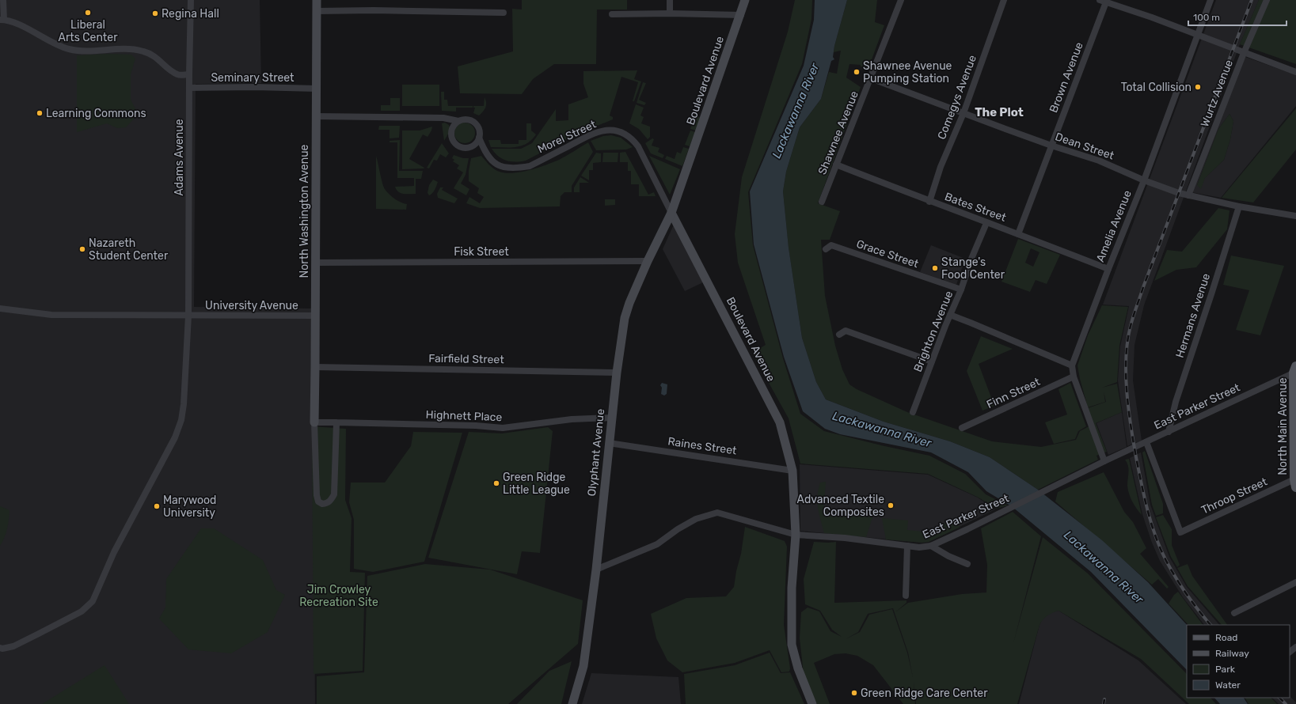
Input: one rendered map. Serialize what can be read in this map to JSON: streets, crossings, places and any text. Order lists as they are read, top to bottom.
{
  "streets": {
    "main road": ["North Main Avenue"],
    "street": [
      "Seminary Street",
      "Brown Avenue",
      "Boulevard Avenue",
      "Wurtz Avenue",
      "Comegys Avenue",
      "Shawnee Avenue",
      "Morel Street",
      "Dean Street",
      "Adams Avenue",
      "Bates Street",
      "North Washington Avenue",
      "Amelia Avenue",
      "Fisk Street",
      "Grace Street",
      "University Avenue",
      "Hermans Avenue",
      "Brighton Avenue",
      "Fairfield Street",
      "Finn Street",
      "East Parker Street",
      "Highnett Place",
      "Raines Street",
      "Olyphant Avenue",
      "Throop Street"
    ]
  },
  "crossings": [
    ["Seminary Street", "Adams Avenue"],
    ["Seminary Street", "North Washington Avenue"],
    ["Brown Avenue", "Dean Street"],
    ["Brown Avenue", "Bates Street"],
    ["Boulevard Avenue", "Morel Street"],
    ["Boulevard Avenue", "East Parker Street"],
    ["Boulevard Avenue", "Raines Street"],
    ["Boulevard Avenue", "Olyphant Avenue"],
    ["Wurtz Avenue", "Dean Street"],
    ["Comegys Avenue", "Dean Street"],
    ["Comegys Avenue", "Bates Street"],
    ["Shawnee Avenue", "Dean Street"],
    ["Shawnee Avenue", "Bates Street"],
    ["Morel Street", "North Washington Avenue"],
    ["Morel Street", "Olyphant Avenue"],
    ["Dean Street", "Amelia Avenue"],
    ["Dean Street", "Hermans Avenue"],
    ["Adams Avenue", "University Avenue"],
    ["Bates Street", "Amelia Avenue"],
    ["Bates Street", "Brighton Avenue"],
    ["North Washington Avenue", "Fisk Street"],
    ["North Washington Avenue", "University Avenue"],
    ["North Washington Avenue", "Fairfield Street"],
    ["North Washington Avenue", "Highnett Place"],
    ["Amelia Avenue", "Finn Street"],
    ["Amelia Avenue", "East Parker Street"],
    ["Fisk Street", "Olyphant Avenue"],
    ["Grace Street", "Brighton Avenue"],
    ["Hermans Avenue", "East Parker Street"],
    ["Fairfield Street", "Olyphant Avenue"],
    ["East Parker Street", "North Main Avenue"],
    ["East Parker Street", "Olyphant Avenue"],
    ["East Parker Street", "Throop Street"],
    ["Highnett Place", "Olyphant Avenue"],
    ["North Main Avenue", "Throop Street"],
    ["Raines Street", "Olyphant Avenue"]
  ],
  "districts": ["The Plot"],
  "water": ["Lackawanna River"],
  "parks": ["Jim Crowley Recreation Site"],
  "places": [
    "Liberal Arts Center",
    "Regina Hall",
    "Shawnee Avenue Pumping Station",
    "Total Collision",
    "Learning Commons",
    "Nazareth Student Center",
    "Stange's Food Center",
    "Green Ridge Little League",
    "Advanced Textile Composites",
    "Marywood University",
    "Green Ridge Care Center"
  ],
  "legend": [
    "Road",
    "Railway",
    "Park",
    "Water"
  ],
  "scale_bar": "100 m"
}
